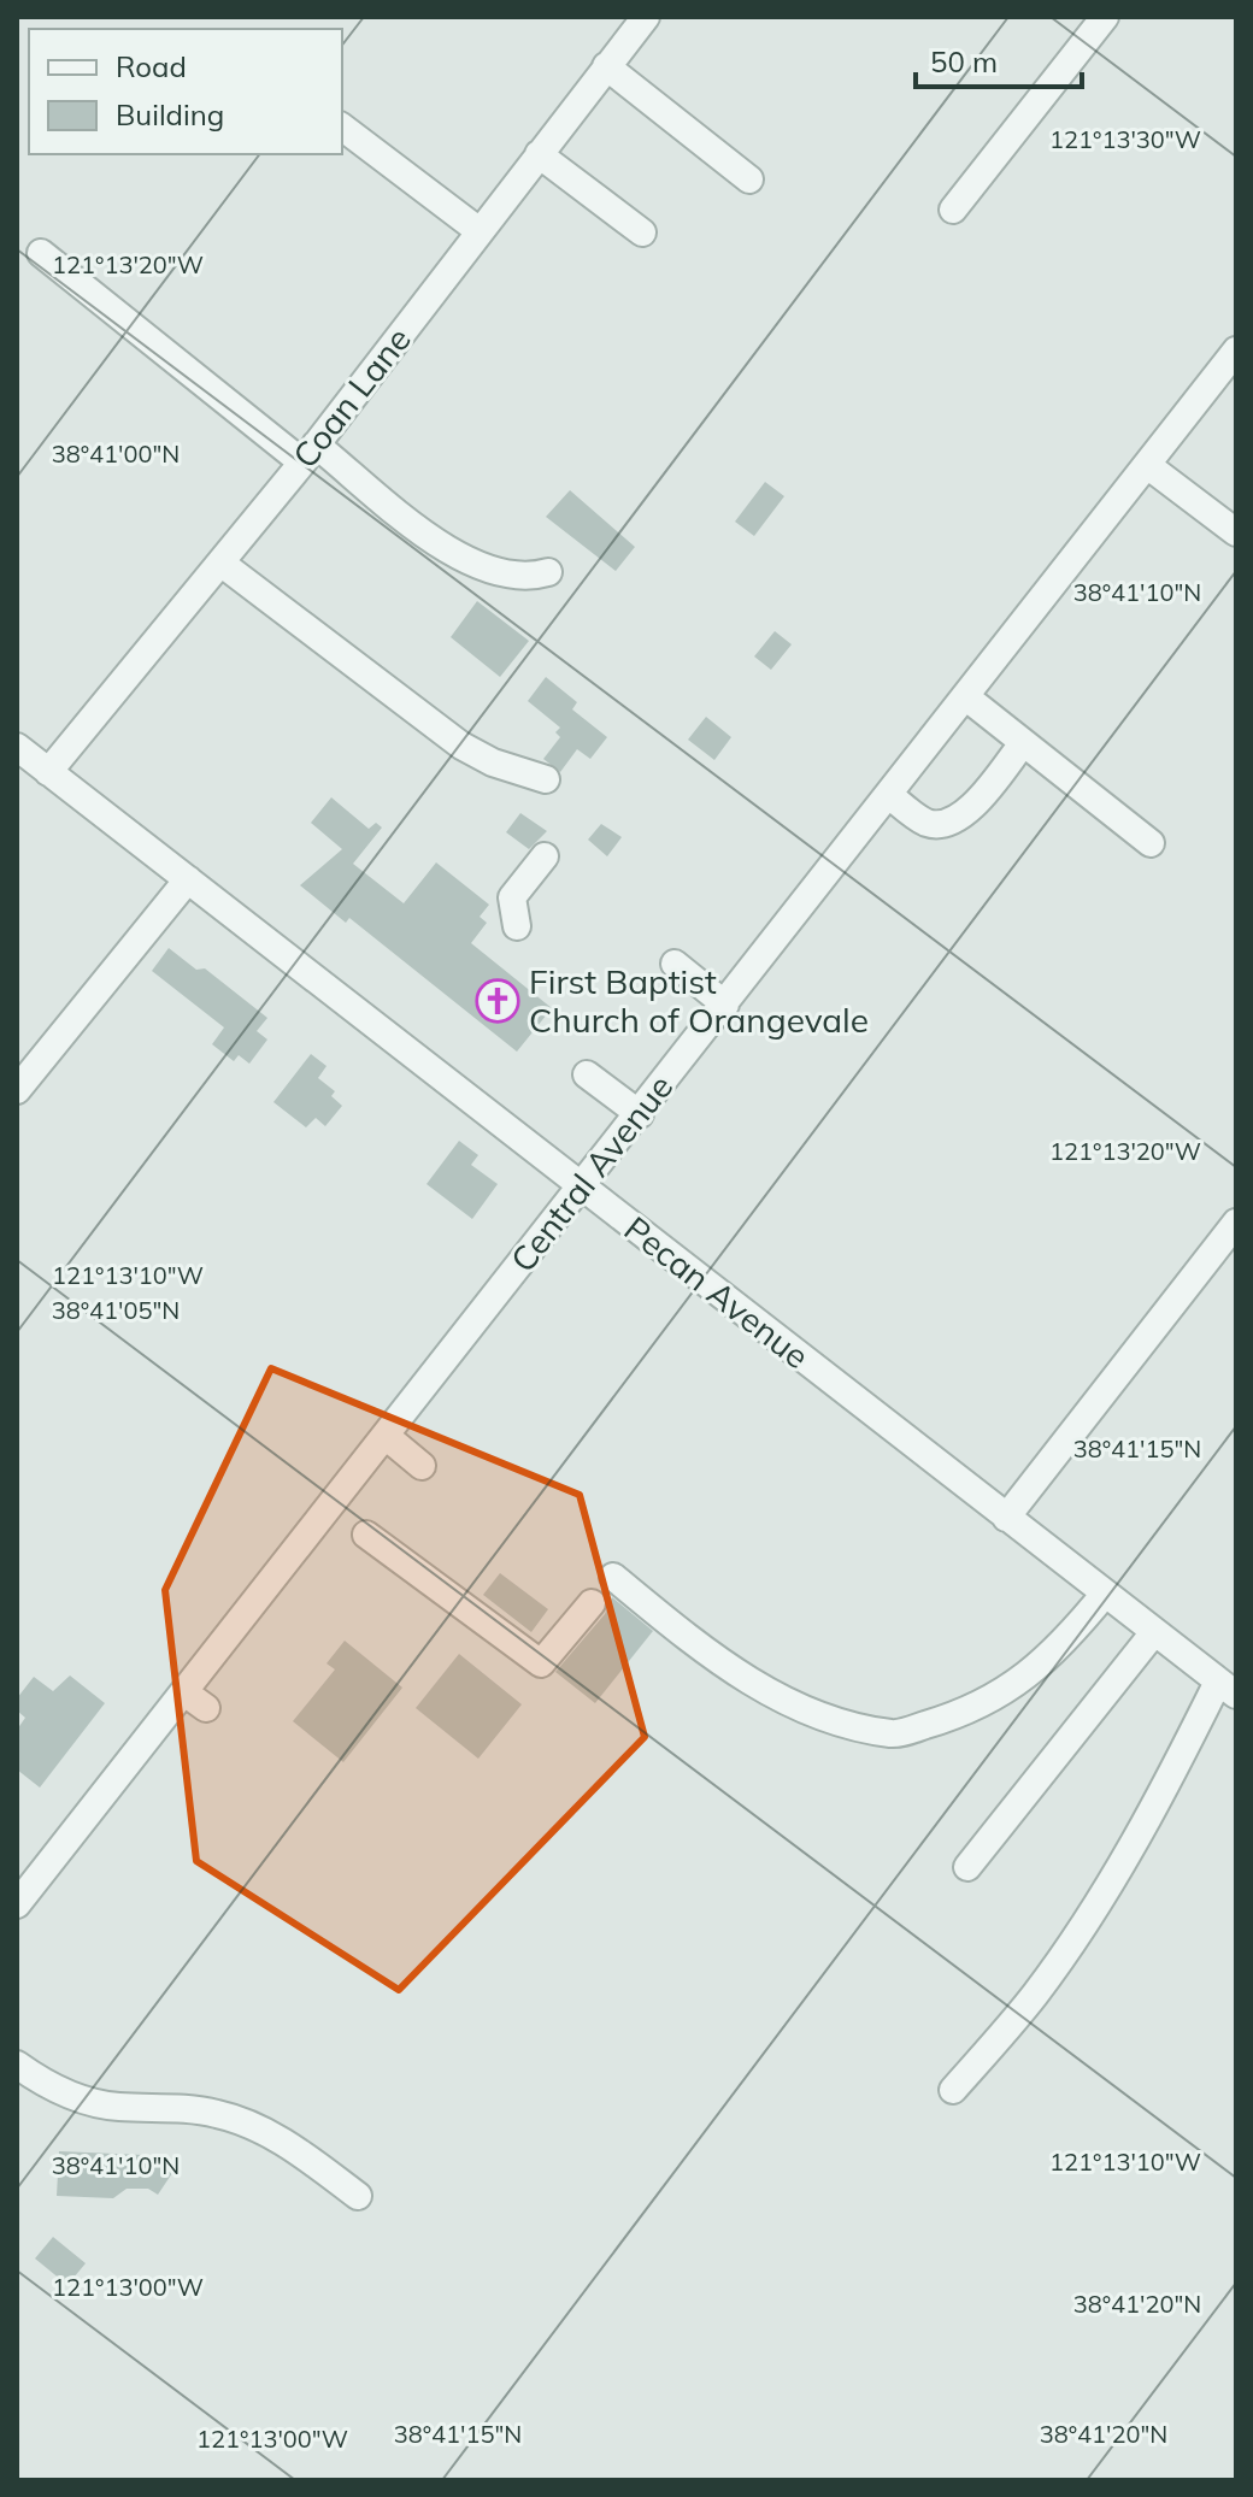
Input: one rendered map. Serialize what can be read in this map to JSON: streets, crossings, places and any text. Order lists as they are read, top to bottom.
{
  "streets": {
    "street": ["Coan Lane", "Central Avenue", "Pecan Avenue"]
  },
  "crossings": [
    ["Coan Lane", "Pecan Avenue"],
    ["Central Avenue", "Pecan Avenue"]
  ],
  "places": {
    "church": ["First Baptist Church of Orangevale"]
  },
  "legend": ["Road", "Building"],
  "scale_bar": "50 m",
  "coordinates": [
    "121°13'30\"W",
    "121°13'20\"W",
    "38°41'00\"N",
    "38°41'10\"N",
    "121°13'10\"W",
    "38°41'05\"N",
    "38°41'15\"N",
    "121°13'00\"W",
    "38°41'20\"N"
  ]
}
